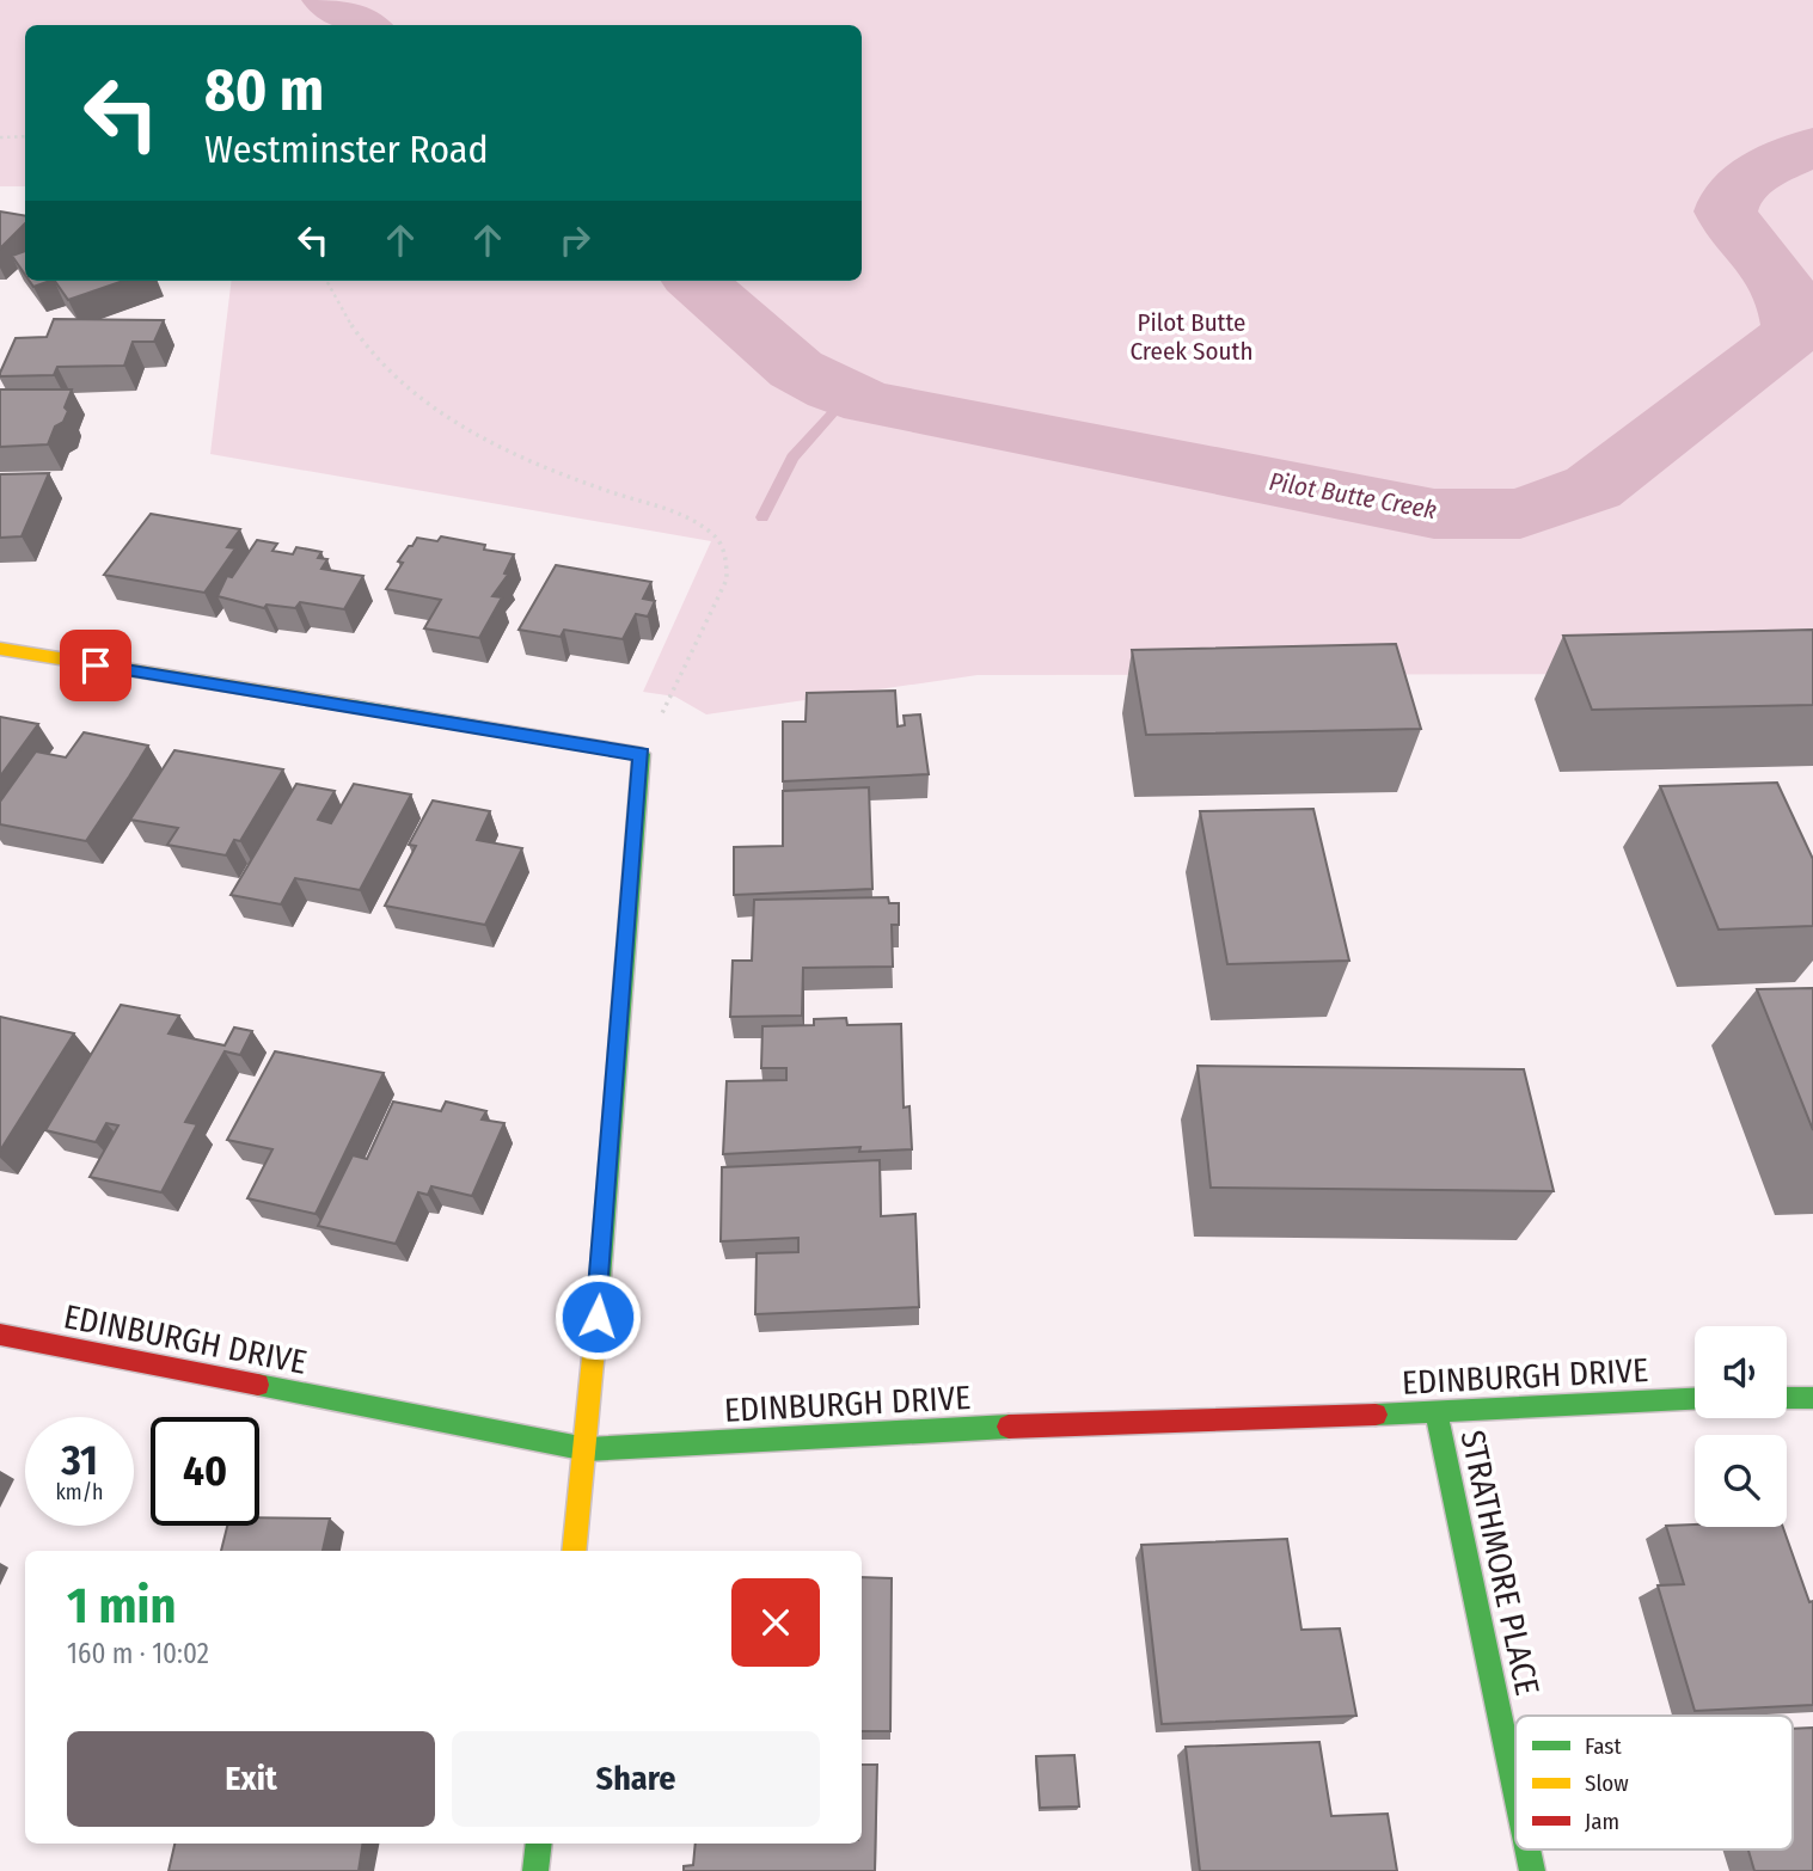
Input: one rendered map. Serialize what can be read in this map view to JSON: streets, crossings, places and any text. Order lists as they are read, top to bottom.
{
  "streets": {
    "street": ["EDINBURGH DRIVE", "STRATHMORE PLACE"]
  },
  "crossings": [
    ["EDINBURGH DRIVE", "STRATHMORE PLACE"]
  ],
  "water": ["Pilot Butte Creek"],
  "parks": ["Pilot Butte Creek South"],
  "legend": ["Fast", "Slow", "Jam"],
  "page": {
    "turn": ["80 m", "Westminster Road"],
    "speed": "31 km/h",
    "limit": "40",
    "heading": ["1 min", "160 m · 10:02"],
    "buttons": ["Exit", "Share"]
  }
}
